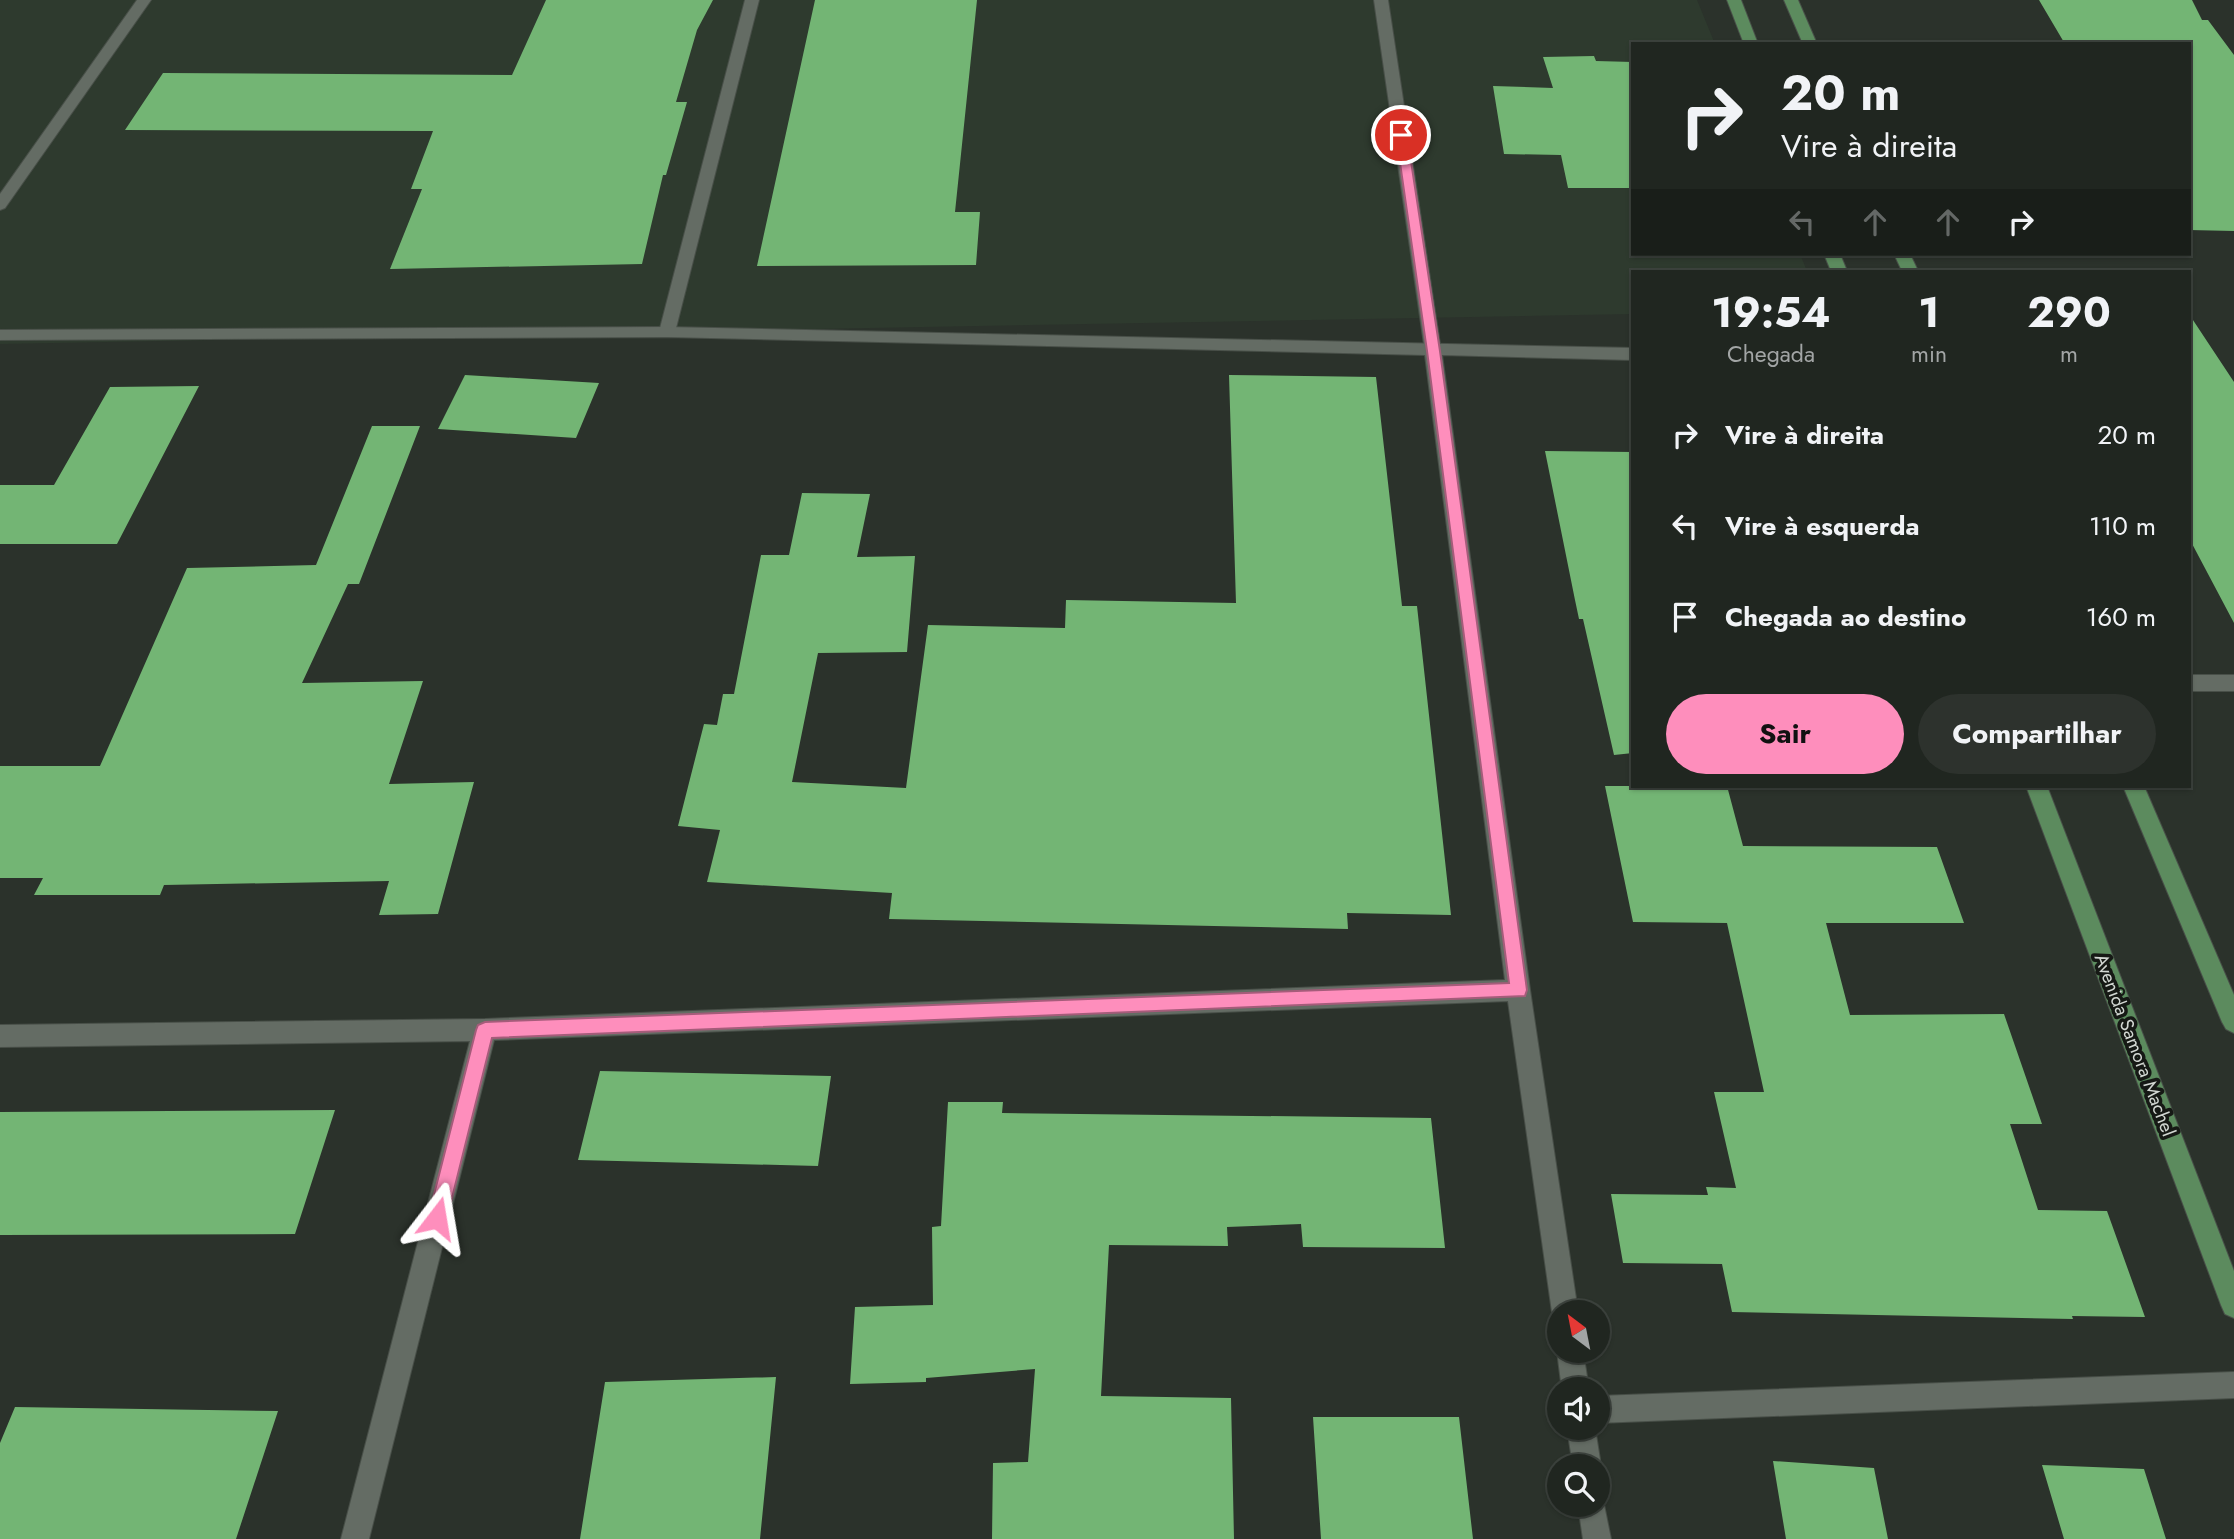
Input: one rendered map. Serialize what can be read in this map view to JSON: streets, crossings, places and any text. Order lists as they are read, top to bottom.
{
  "streets": {
    "highway": ["Avenida Samora Machel"]
  },
  "north": "top left",
  "page": {
    "turn": ["20 m", "Vire à direita"],
    "eta": [
      "19:54",
      "Chegada",
      "1",
      "min",
      "290",
      "m"
    ],
    "list": [
      {
        "name": "Vire à direita",
        "value": "20 m"
      },
      {
        "name": "Vire à esquerda",
        "value": "110 m"
      },
      {
        "name": "Chegada ao destino",
        "value": "160 m"
      }
    ],
    "buttons": ["Sair", "Compartilhar"]
  }
}
